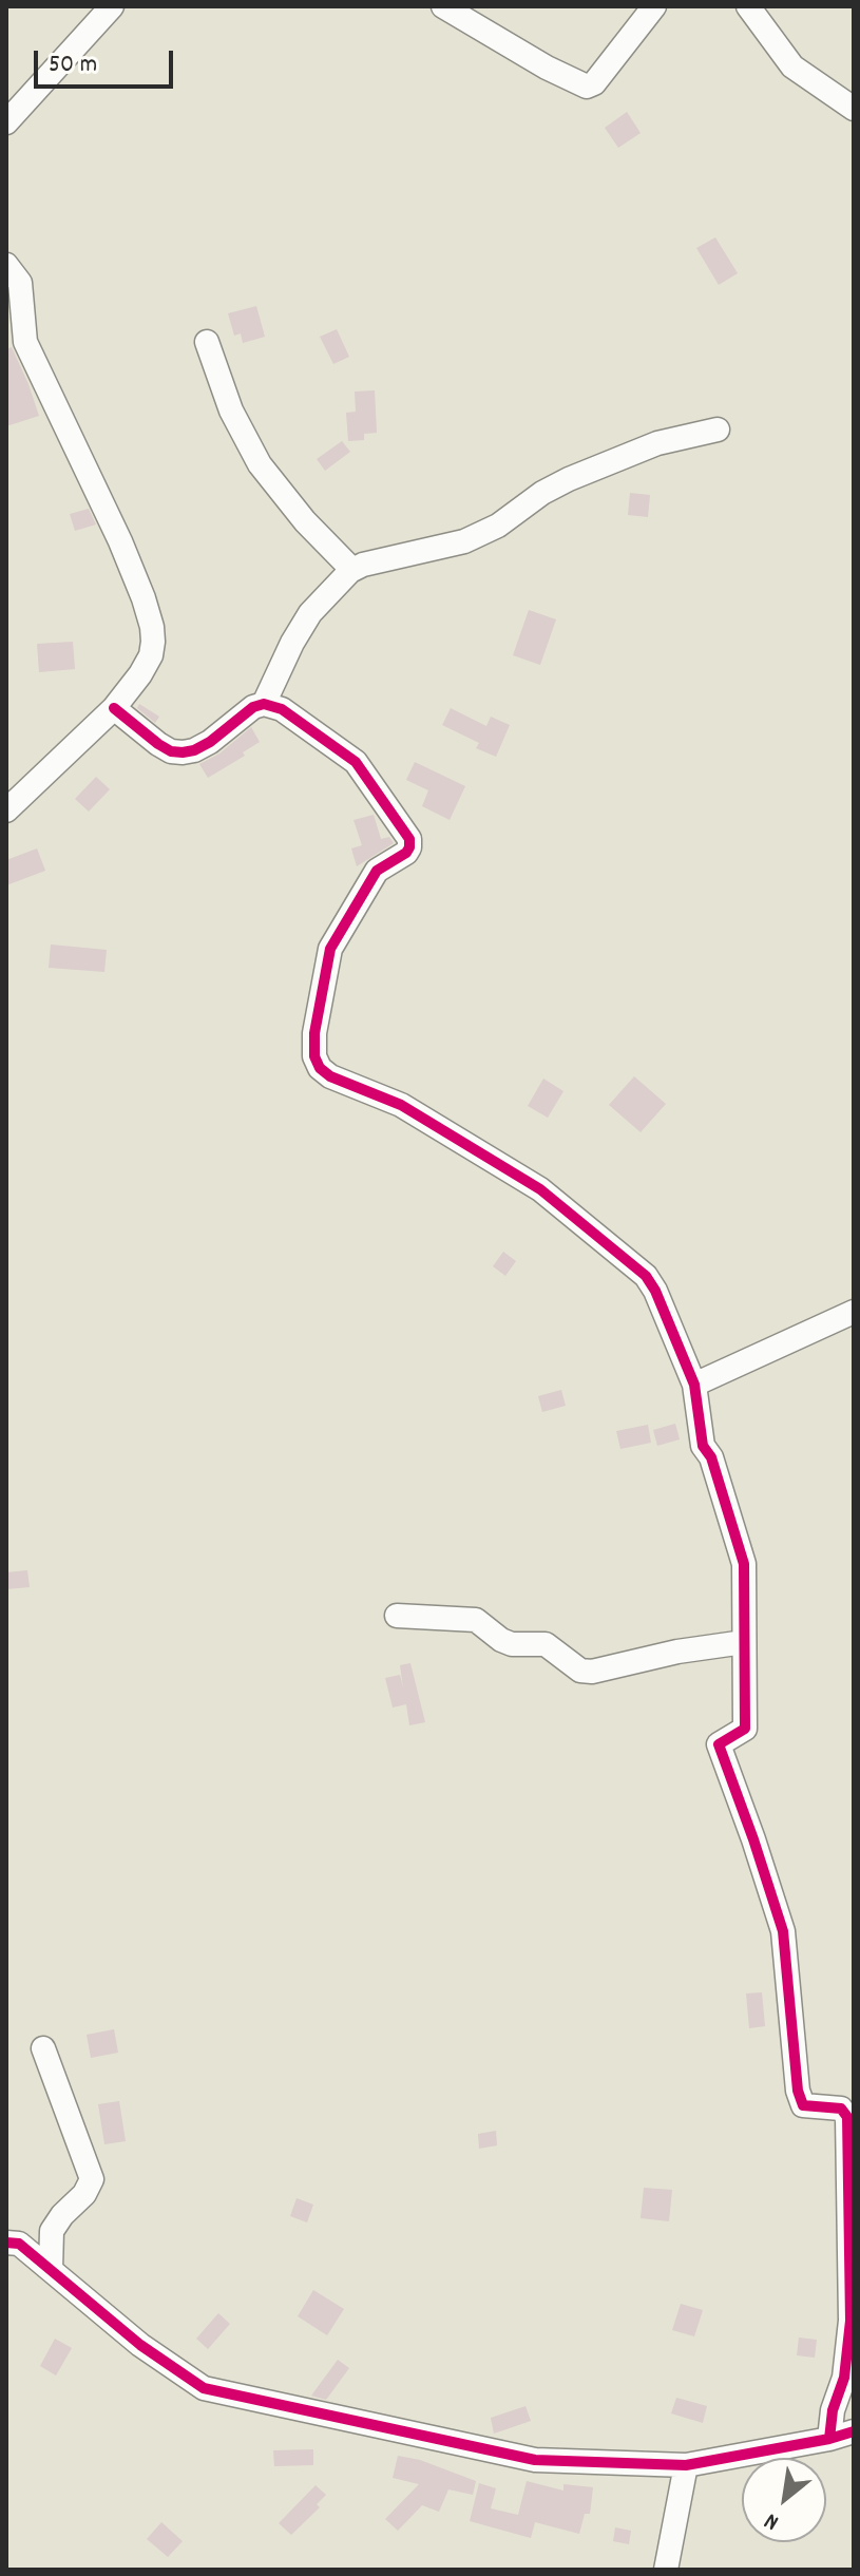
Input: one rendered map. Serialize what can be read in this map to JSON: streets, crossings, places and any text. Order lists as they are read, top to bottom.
{
  "scale_bar": "50 m",
  "north": "bottom left"
}
